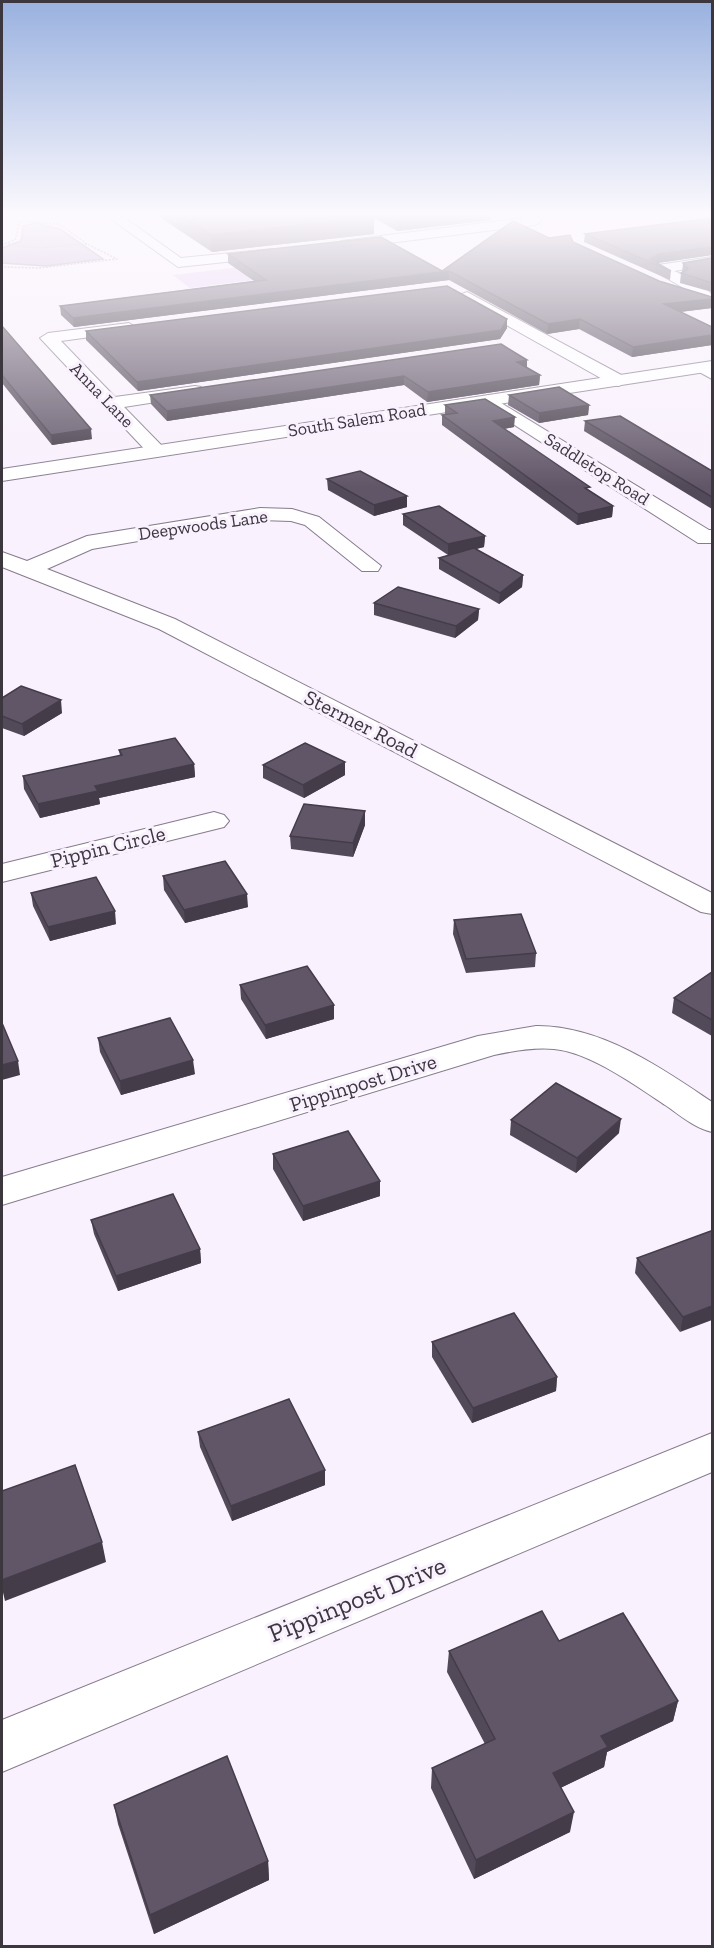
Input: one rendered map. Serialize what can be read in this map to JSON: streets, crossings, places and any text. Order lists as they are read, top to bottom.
{
  "streets": {
    "street": [
      "Anna Lane",
      "South Salem Road",
      "Saddletop Road",
      "Deepwoods Lane",
      "Stermer Road",
      "Pippin Circle",
      "Pippinpost Drive"
    ]
  },
  "crossings": [
    ["Anna Lane", "South Salem Road"],
    ["South Salem Road", "Saddletop Road"],
    ["Deepwoods Lane", "Stermer Road"]
  ]
}
